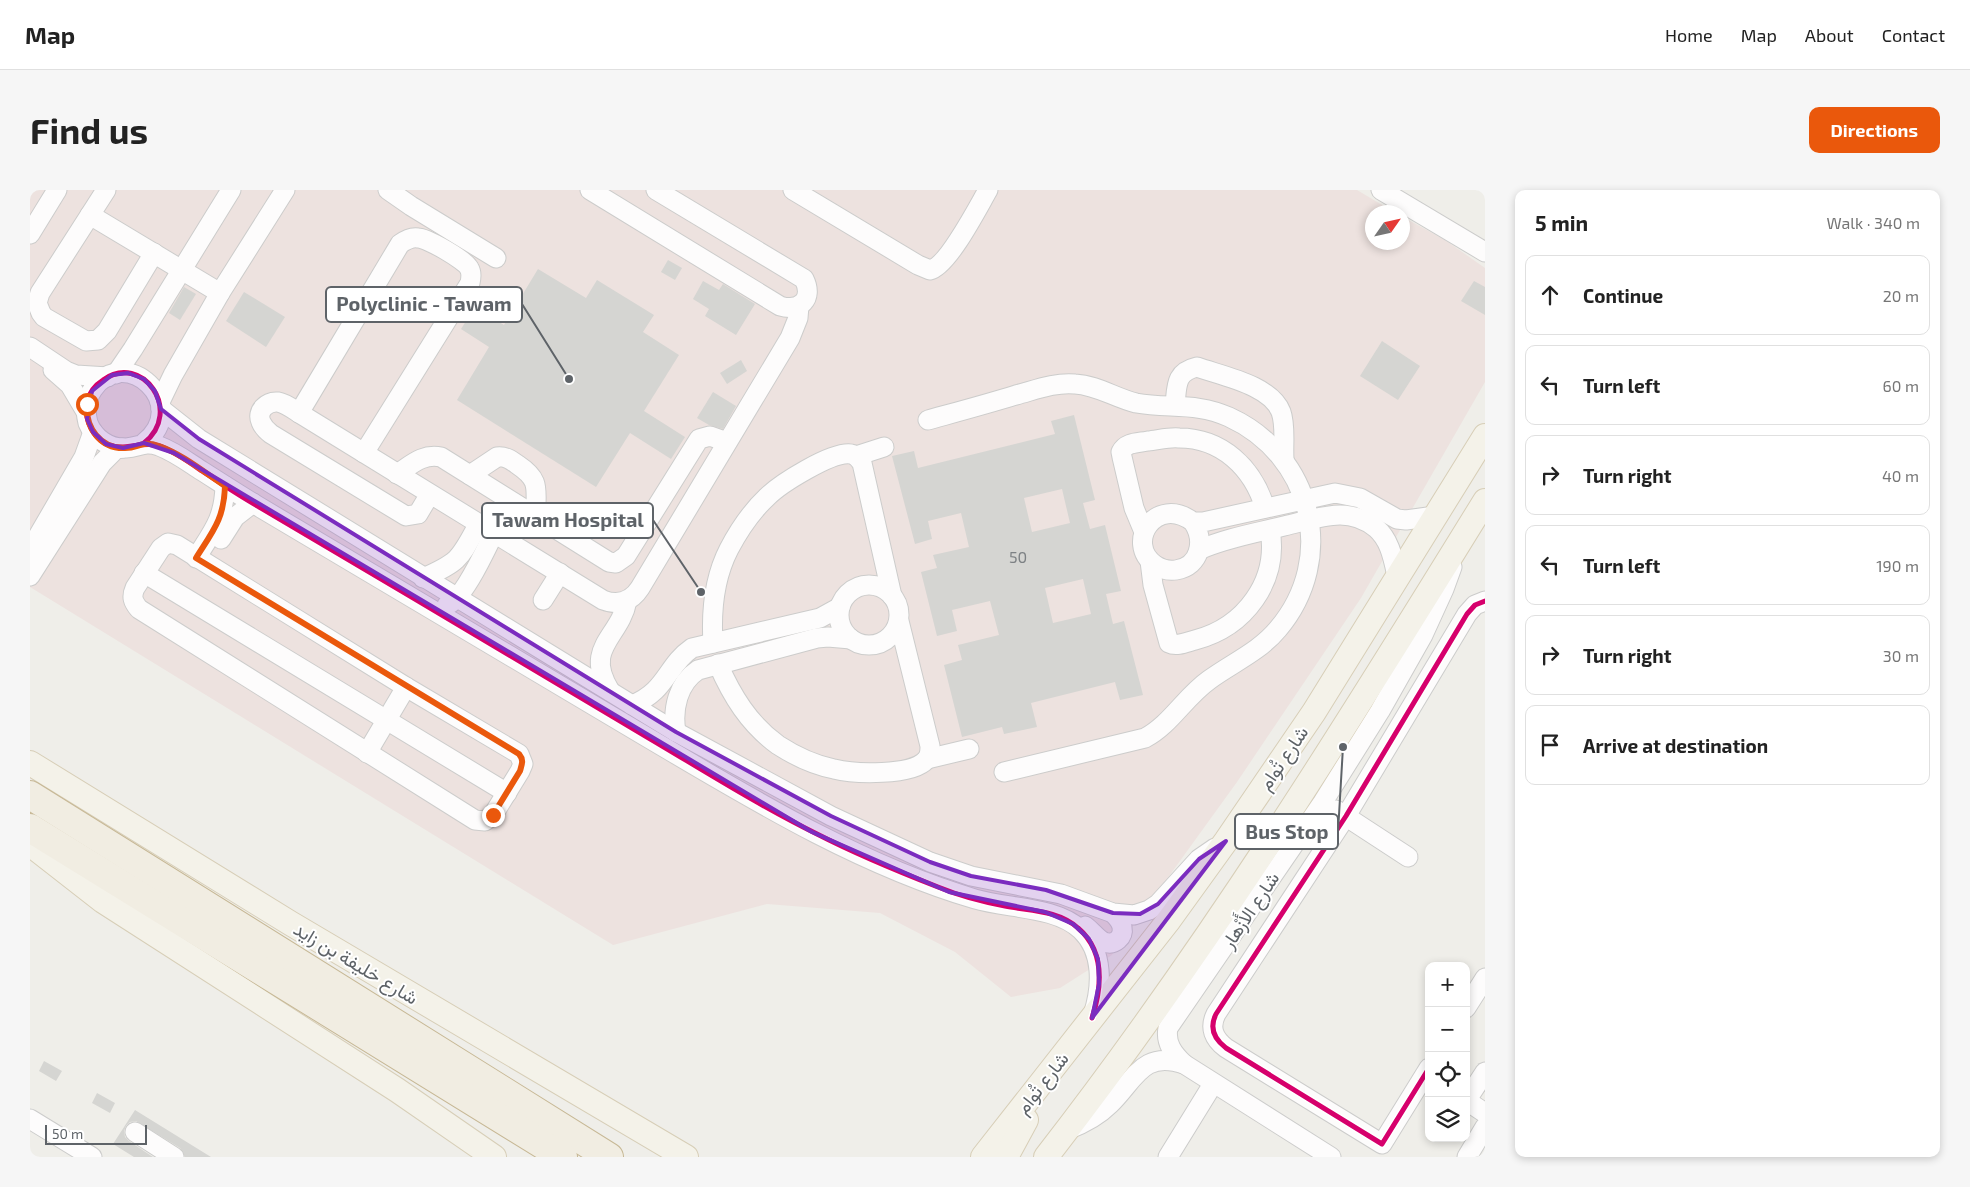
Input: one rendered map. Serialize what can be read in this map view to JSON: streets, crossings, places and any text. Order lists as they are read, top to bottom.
{
  "streets": {
    "highway": ["شارع خليفة بن زايد"],
    "main road": ["شارع تُوام"],
    "street": ["شارع الأَزْهار"]
  },
  "crossings": [
    ["شارع تُوام", "شارع الأَزْهار"]
  ],
  "places": ["Polyclinic - Tawam", "Tawam Hospital", "Bus Stop"],
  "house_numbers": ["50"],
  "scale_bar": "50 m",
  "north": "top right",
  "page": {
    "header": "Map",
    "nav": [
      "Home",
      "Map",
      "About",
      "Contact"
    ],
    "buttons": "Directions",
    "title": "Find us",
    "heading": ["5 min", "Walk · 340 m"],
    "list": [
      ["Continue", "20 m"],
      ["Turn left", "60 m"],
      ["Turn right", "40 m"],
      ["Turn left", "190 m"],
      ["Turn right", "30 m"],
      "Arrive at destination"
    ],
    "map_buttons": ["+", "−"],
    "scale": "50 m"
  }
}
